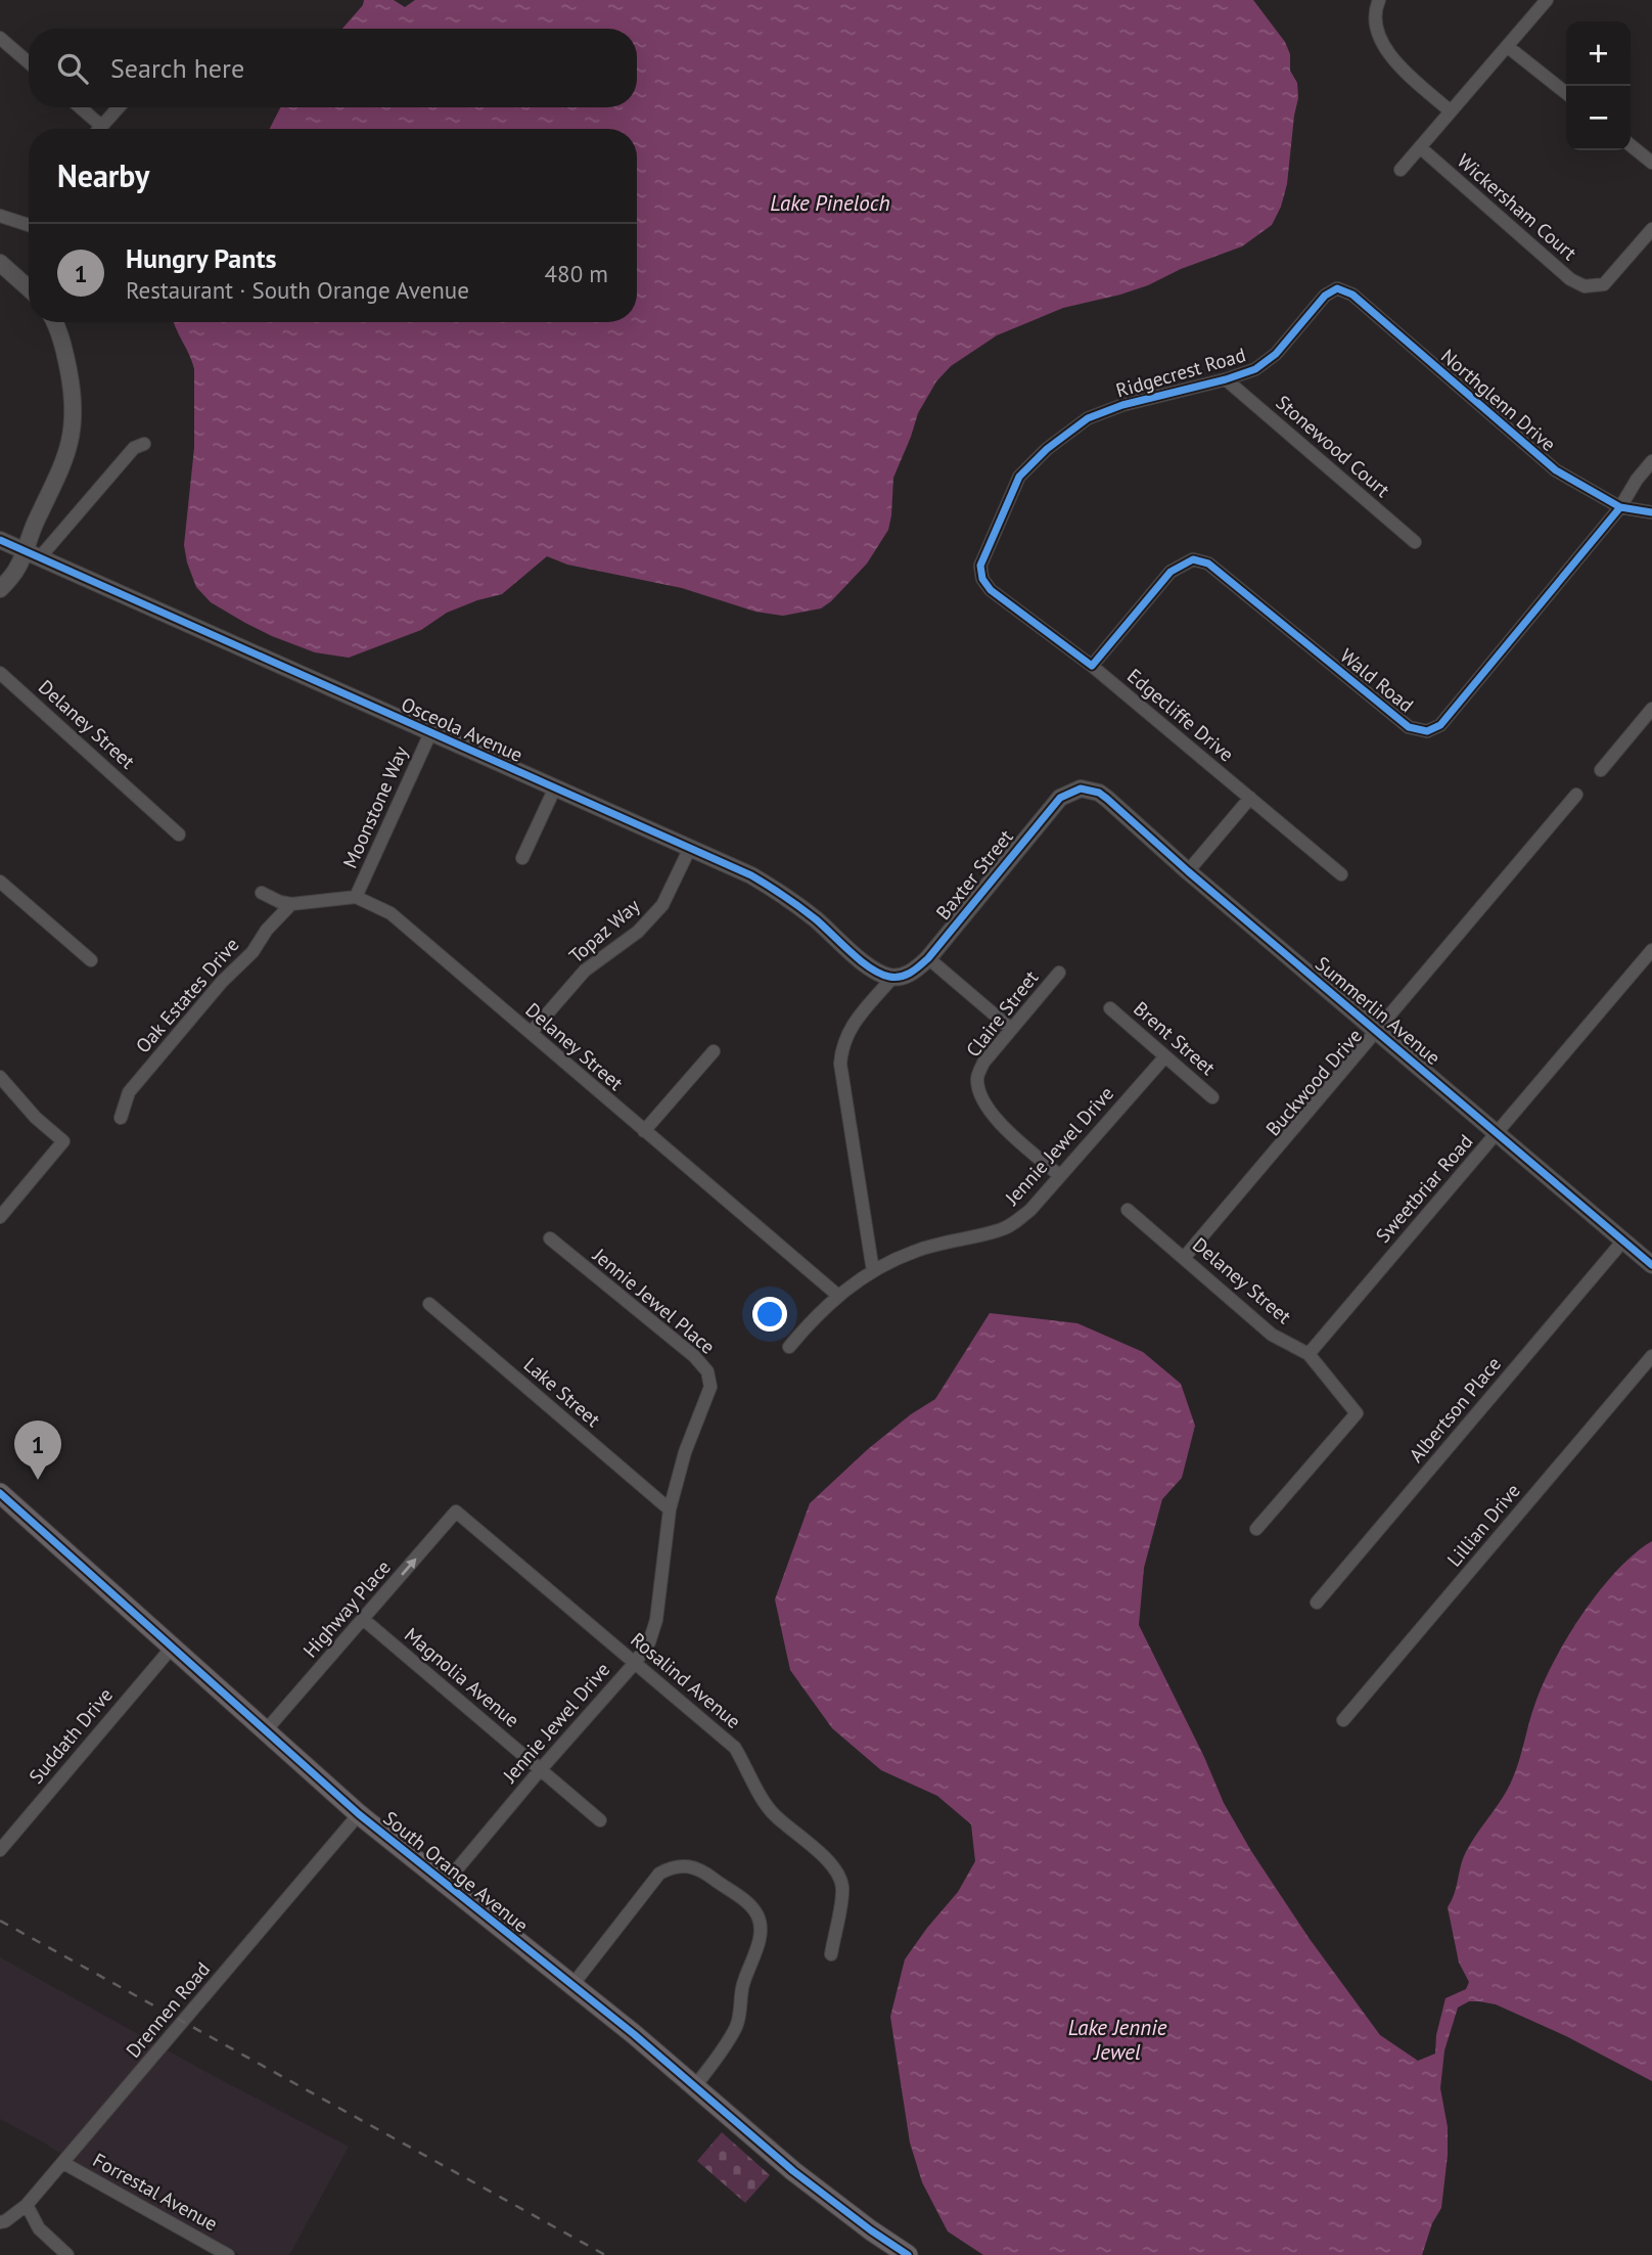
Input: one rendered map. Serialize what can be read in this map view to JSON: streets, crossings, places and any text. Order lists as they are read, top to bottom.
{
  "streets": {
    "main road": ["South Orange Avenue"],
    "street": [
      "Wickersham Court",
      "Ridgecrest Road",
      "Northglenn Drive",
      "Stonewood Court",
      "Wald Road",
      "Edgecliffe Drive",
      "Delaney Street",
      "Osceola Avenue",
      "Moonstone Way",
      "Baxter Street",
      "Topaz Way",
      "Oak Estates Drive",
      "Summerlin Avenue",
      "Claire Street",
      "Brent Street",
      "Buckwood Drive",
      "Jennie Jewel Drive",
      "Sweetbriar Road",
      "Jennie Jewel Place",
      "Lake Street",
      "Albertson Place",
      "Lillian Drive",
      "Highway Place",
      "Magnolia Avenue",
      "Rosalind Avenue",
      "Suddath Drive",
      "Drennen Road",
      "Forrestal Avenue"
    ]
  },
  "crossings": [
    ["Ridgecrest Road", "Northglenn Drive"],
    ["Ridgecrest Road", "Stonewood Court"],
    ["Ridgecrest Road", "Edgecliffe Drive"],
    ["Northglenn Drive", "Wald Road"],
    ["Wald Road", "Edgecliffe Drive"],
    ["Delaney Street", "Moonstone Way"],
    ["Delaney Street", "Topaz Way"],
    ["Delaney Street", "Buckwood Drive"],
    ["Delaney Street", "Jennie Jewel Drive"],
    ["Delaney Street", "Sweetbriar Road"],
    ["Osceola Avenue", "Moonstone Way"],
    ["Osceola Avenue", "Baxter Street"],
    ["Osceola Avenue", "Topaz Way"],
    ["Baxter Street", "Summerlin Avenue"],
    ["Baxter Street", "Jennie Jewel Drive"],
    ["Summerlin Avenue", "Buckwood Drive"],
    ["Summerlin Avenue", "Sweetbriar Road"],
    ["Summerlin Avenue", "Albertson Place"],
    ["Claire Street", "Jennie Jewel Drive"],
    ["Brent Street", "Jennie Jewel Drive"],
    ["Jennie Jewel Drive", "Jennie Jewel Place"],
    ["Jennie Jewel Drive", "Lake Street"],
    ["Jennie Jewel Drive", "Magnolia Avenue"],
    ["Jennie Jewel Drive", "Rosalind Avenue"],
    ["Jennie Jewel Drive", "South Orange Avenue"],
    ["Highway Place", "Magnolia Avenue"],
    ["Highway Place", "Rosalind Avenue"],
    ["Highway Place", "South Orange Avenue"],
    ["Suddath Drive", "South Orange Avenue"],
    ["South Orange Avenue", "Drennen Road"],
    ["Drennen Road", "Forrestal Avenue"]
  ],
  "one_way": ["Highway Place"],
  "water": ["Lake Pineloch", "Lake Jennie Jewel"],
  "page": {
    "map_buttons": ["+", "−"],
    "search": "Search here",
    "heading": "Nearby",
    "list": [
      {
        "mark": "1",
        "name": "Hungry Pants",
        "note": "Restaurant · South Orange Avenue",
        "value": "480 m"
      }
    ],
    "pins": "1"
  }
}
